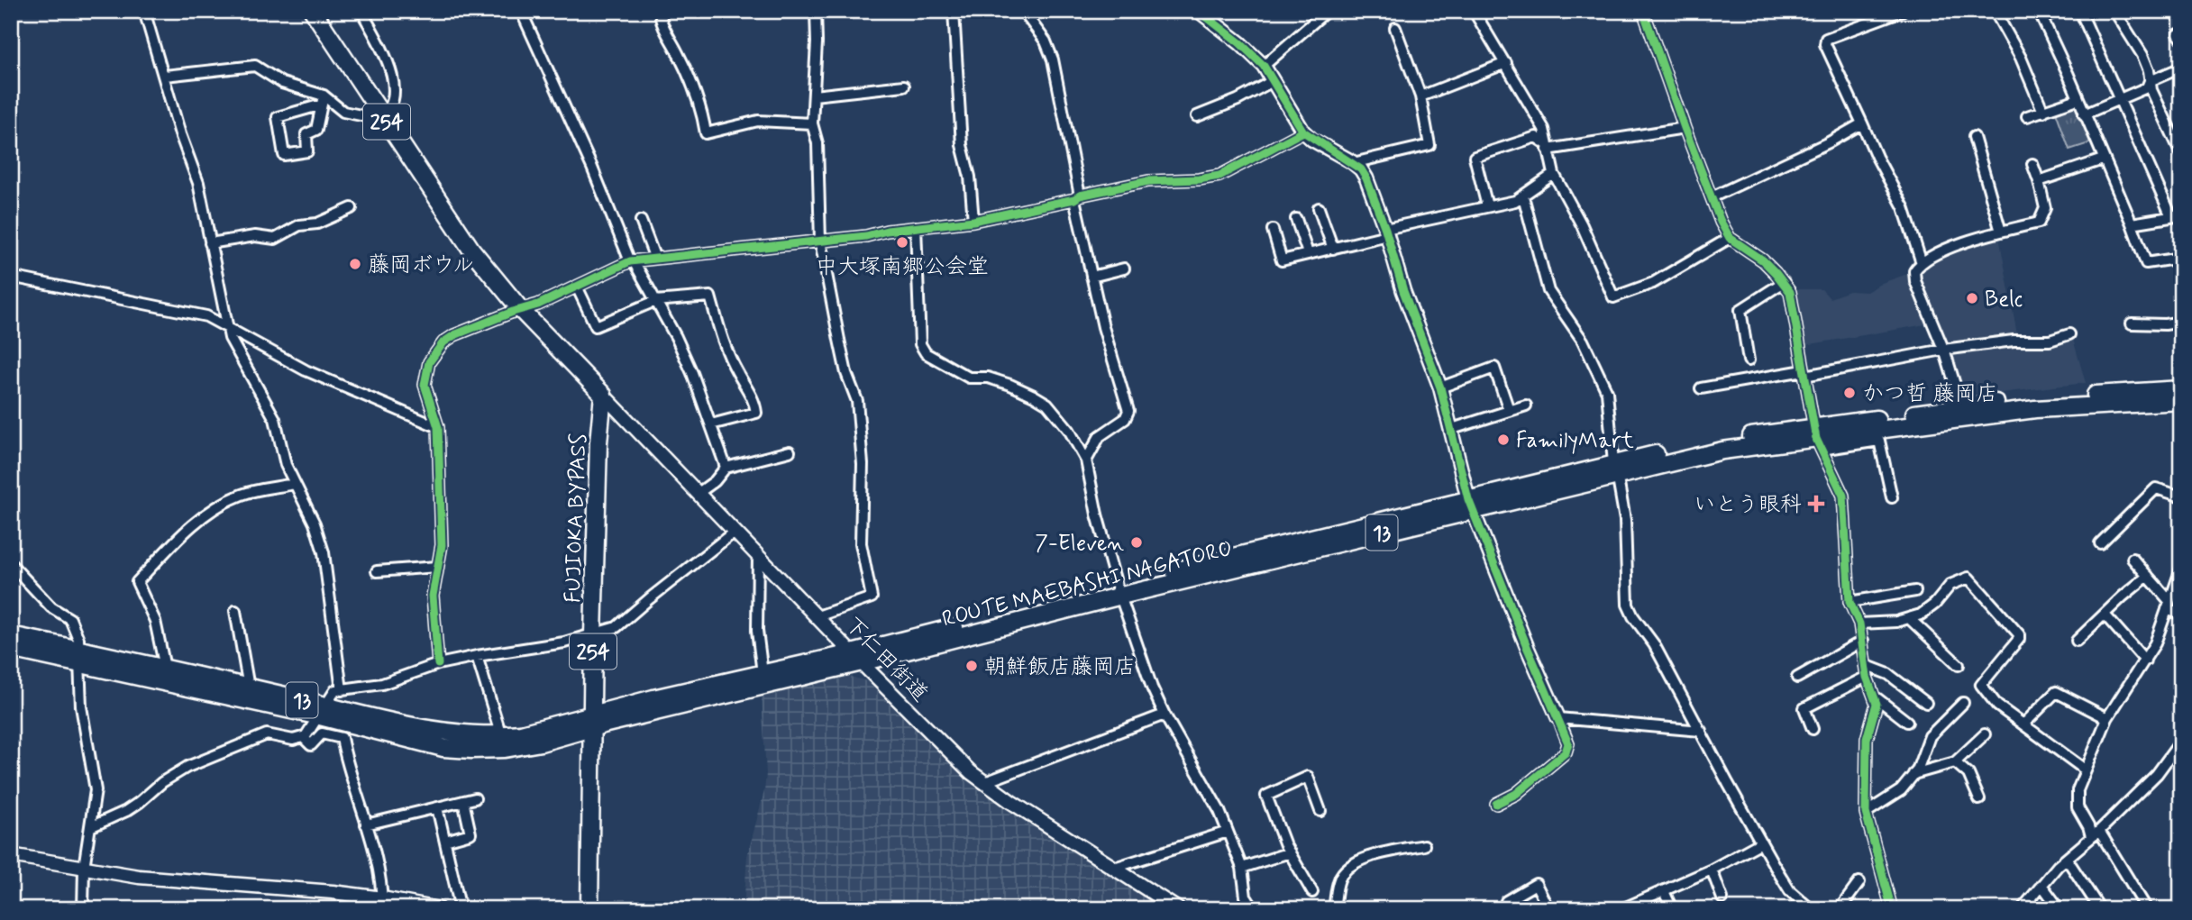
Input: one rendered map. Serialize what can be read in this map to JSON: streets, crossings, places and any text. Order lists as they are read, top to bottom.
{
  "streets": {
    "main road": [
      "254",
      "FUJIOKA BYPASS",
      "13",
      "ROUTE MAEBASHI NAGATORO"
    ],
    "street": ["下仁田街道"]
  },
  "crossings": [
    ["254", "FUJIOKA BYPASS"],
    ["254", "下仁田街道"],
    ["FUJIOKA BYPASS", "ROUTE MAEBASHI NAGATORO"],
    ["FUJIOKA BYPASS", "下仁田街道"],
    ["ROUTE MAEBASHI NAGATORO", "下仁田街道"]
  ],
  "places": {
    "other": [
      "中大塚南郷公会堂",
      "藤岡ボウル",
      "Belc",
      "かつ哲 藤岡店",
      "FamilyMart",
      "7-Eleven",
      "朝鮮飯店藤岡店"
    ],
    "health": ["いとう眼科"]
  }
}
